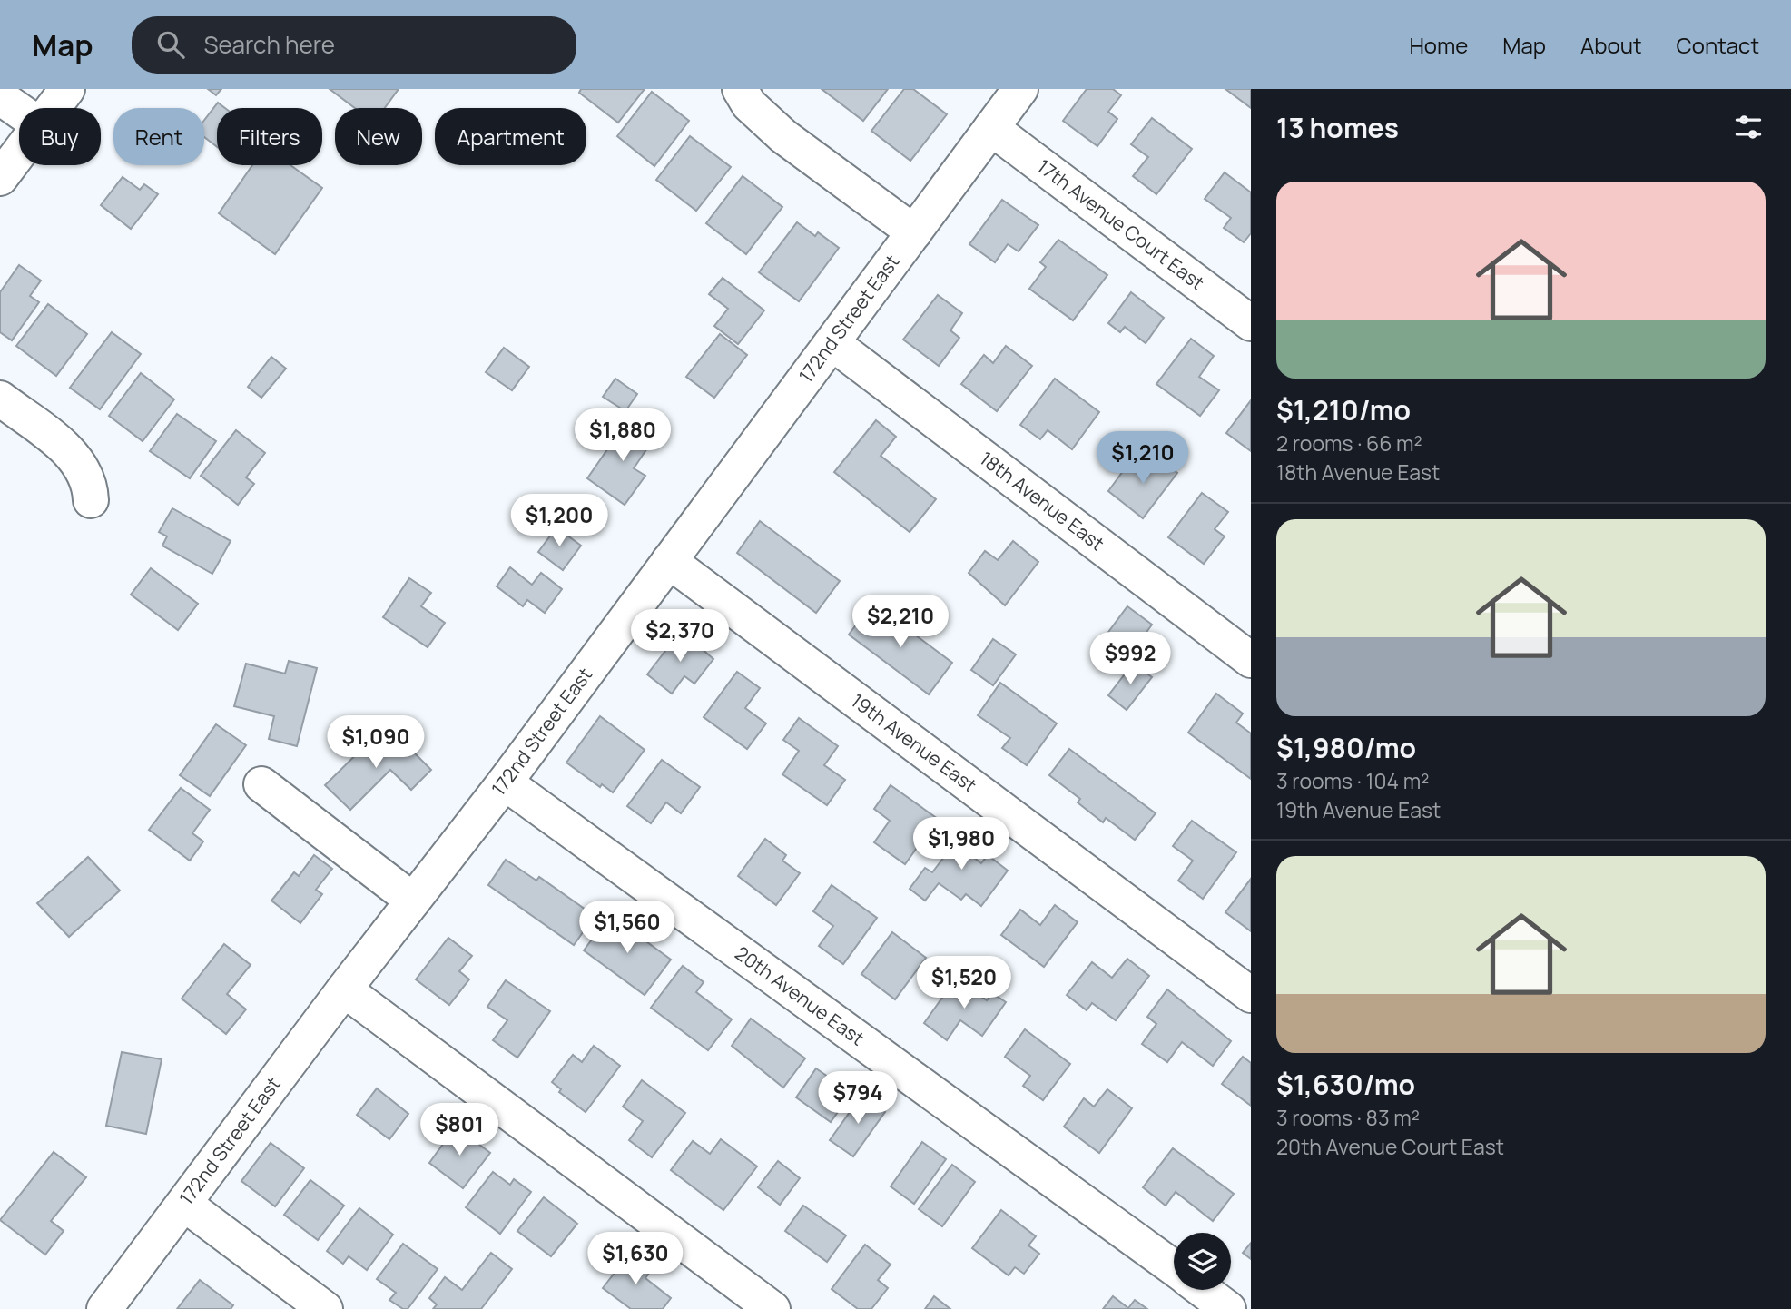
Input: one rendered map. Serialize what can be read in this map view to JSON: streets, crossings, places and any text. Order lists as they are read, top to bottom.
{
  "streets": {
    "street": [
      "17th Avenue Court East",
      "172nd Street East",
      "18th Avenue East",
      "19th Avenue East",
      "20th Avenue East"
    ]
  },
  "crossings": [
    ["17th Avenue Court East", "172nd Street East"],
    ["172nd Street East", "18th Avenue East"],
    ["172nd Street East", "19th Avenue East"],
    ["172nd Street East", "20th Avenue East"]
  ],
  "page": {
    "header": "Map",
    "search": "Search here",
    "nav": [
      "Home",
      "Map",
      "About",
      "Contact"
    ],
    "heading": "13 homes",
    "chip": [
      "Buy",
      "Rent",
      "Filters",
      "New",
      "Apartment"
    ],
    "list": [
      {
        "name": "$1,210/mo",
        "note": "2 rooms · 66 m² · 18th Avenue East"
      },
      {
        "name": "$1,980/mo",
        "note": "3 rooms · 104 m² · 19th Avenue East"
      },
      {
        "name": "$1,630/mo",
        "note": "3 rooms · 83 m² · 20th Avenue Court East"
      }
    ],
    "price": [
      "$1,880",
      "$1,210",
      "$1,200",
      "$2,210",
      "$2,370",
      "$992",
      "$1,090",
      "$1,980",
      "$1,560",
      "$1,520",
      "$794",
      "$801",
      "$1,630"
    ]
  }
}
